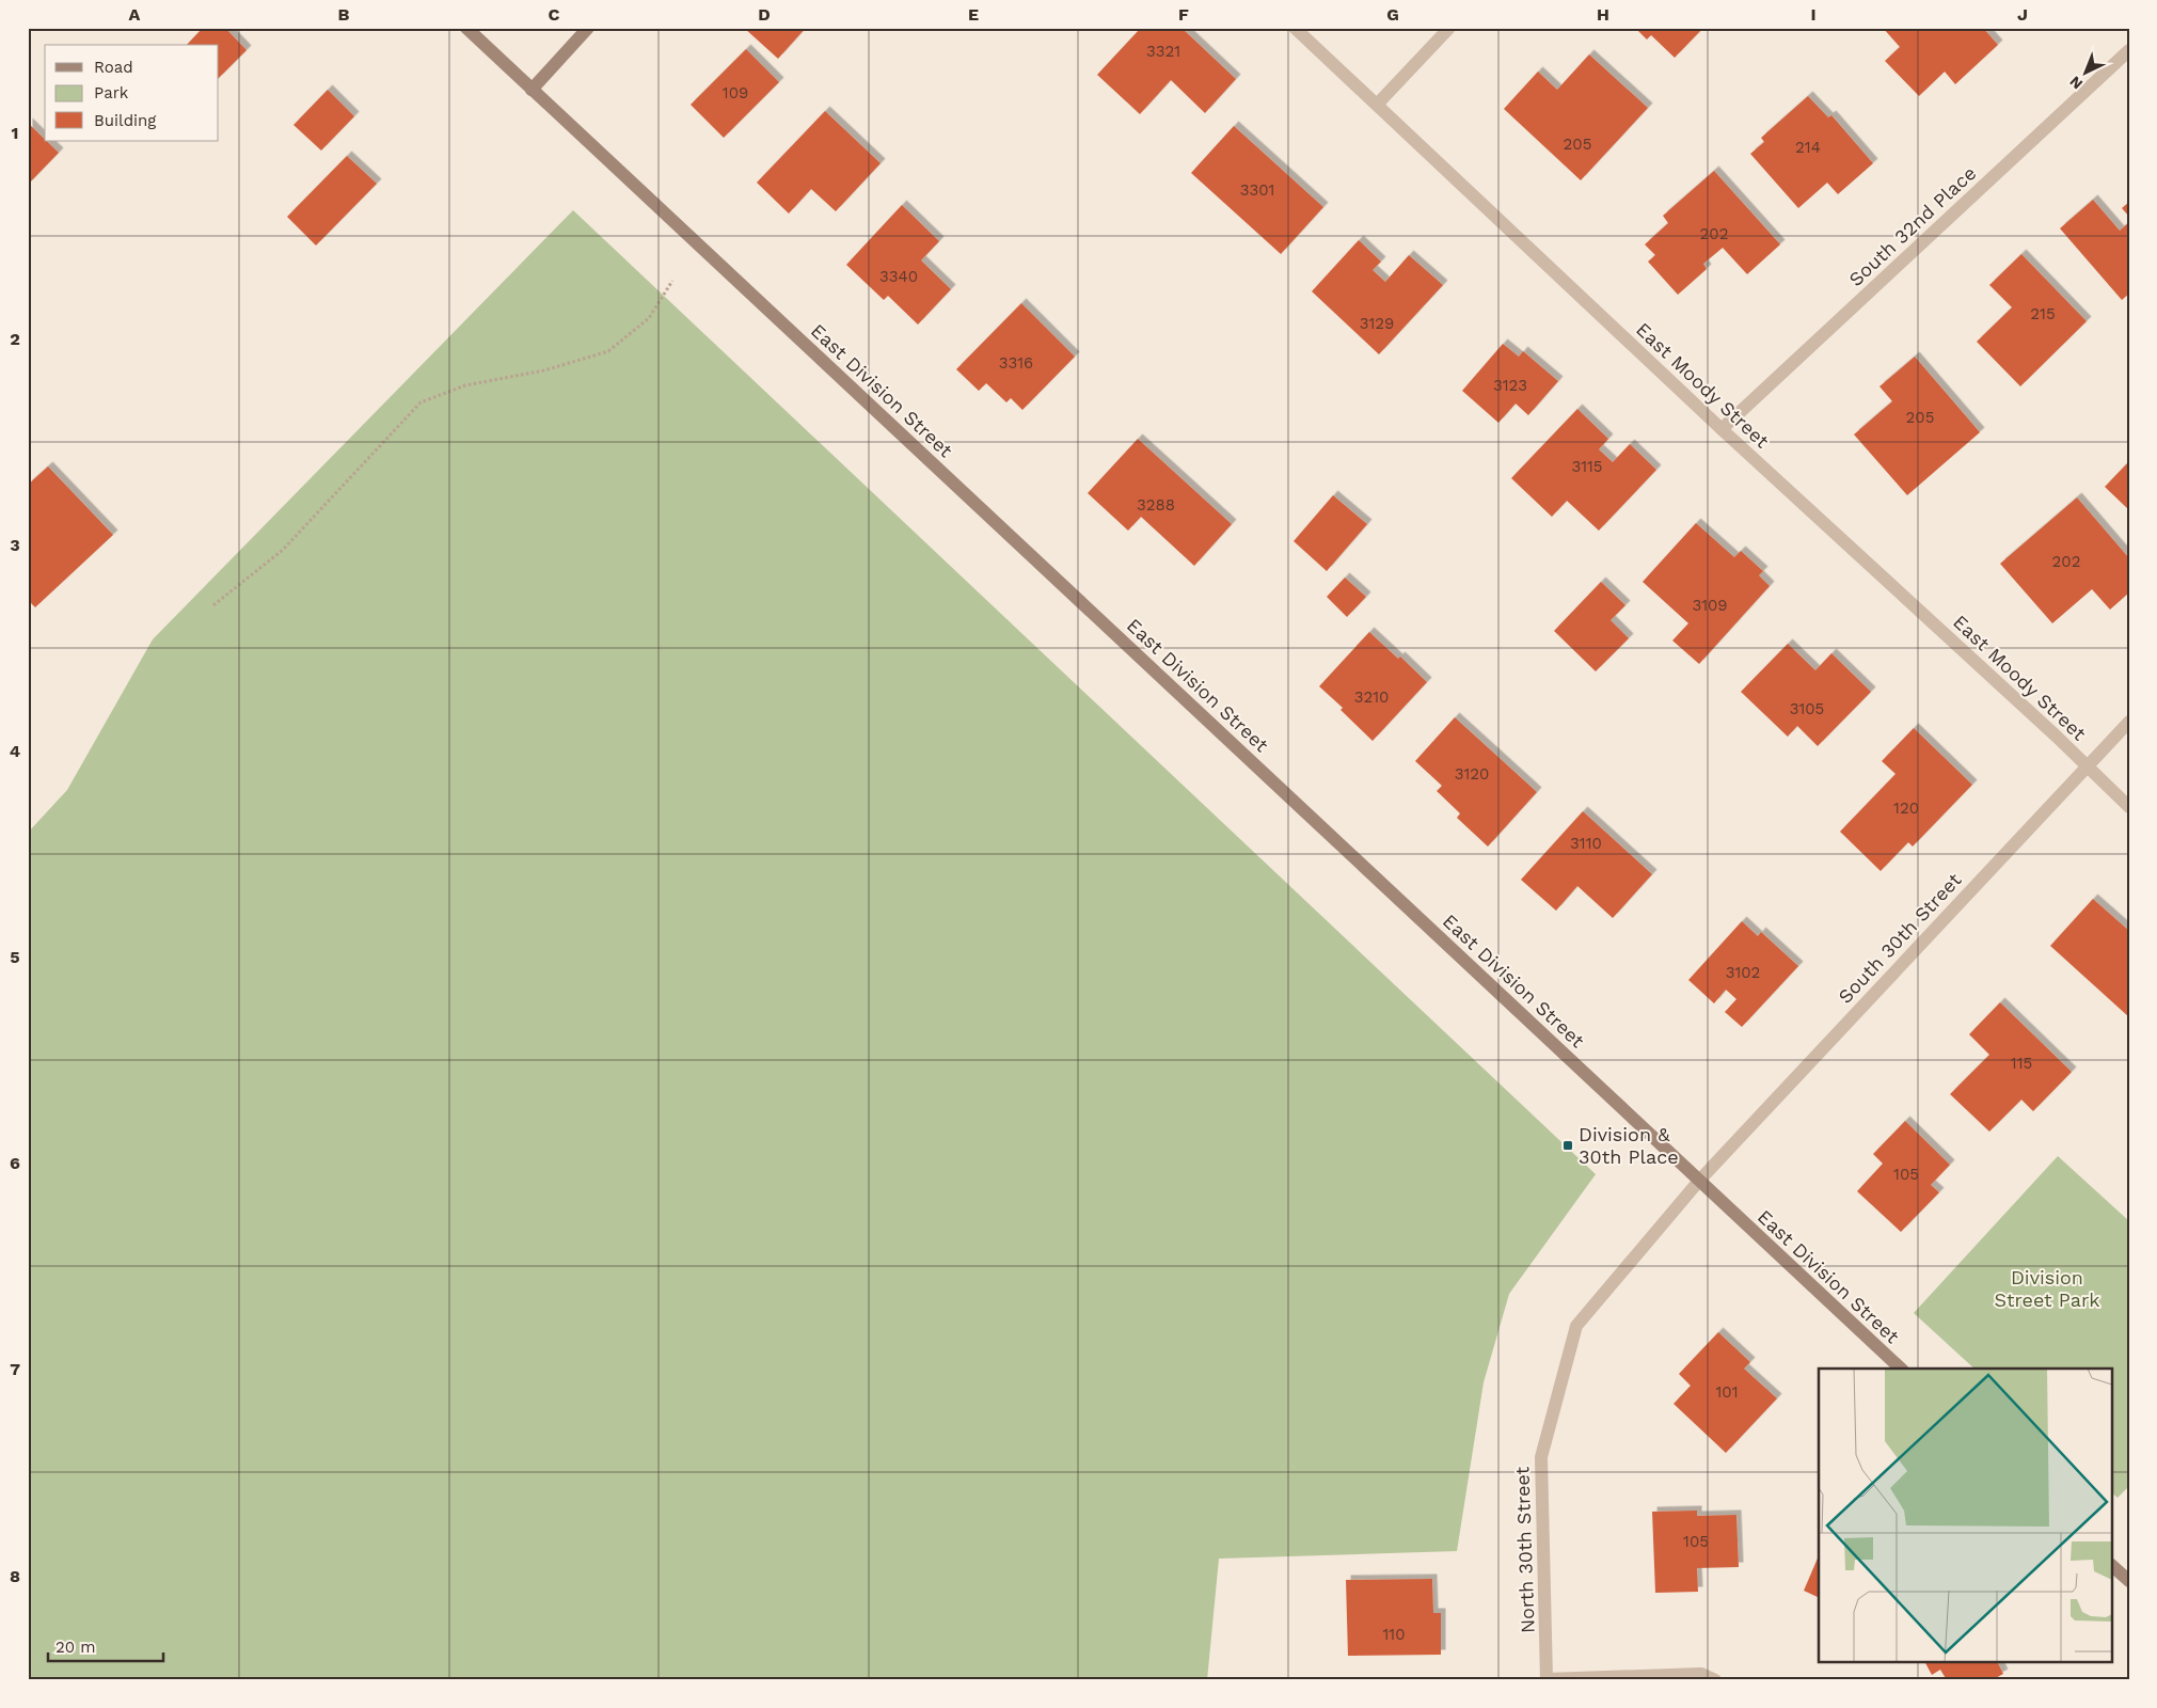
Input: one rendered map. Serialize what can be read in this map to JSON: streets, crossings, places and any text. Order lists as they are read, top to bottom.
{
  "streets": {
    "street": [
      "South 32nd Place",
      "East Moody Street",
      "East Division Street",
      "South 30th Street",
      "North 30th Street"
    ]
  },
  "crossings": [
    ["South 32nd Place", "East Moody Street"],
    ["East Moody Street", "South 30th Street"],
    ["East Division Street", "South 30th Street"],
    ["East Division Street", "North 30th Street"],
    ["South 30th Street", "North 30th Street"]
  ],
  "parks": ["Division Street Park"],
  "places": {
    "transit": ["Division & 30th Place"]
  },
  "house_numbers": [
    "3321",
    "109",
    "205",
    "214",
    "3301",
    "202",
    "3340",
    "215",
    "3129",
    "3316",
    "3123",
    "205",
    "3115",
    "3288",
    "202",
    "3109",
    "3210",
    "3105",
    "3120",
    "120",
    "3110",
    "3102",
    "115",
    "105",
    "101",
    "105",
    "110"
  ],
  "legend": ["Road", "Park", "Building"],
  "scale_bar": "20 m",
  "north": "bottom left",
  "grid": {
    "columns": [
      "A",
      "B",
      "C",
      "D",
      "E",
      "F",
      "G",
      "H",
      "I",
      "J"
    ],
    "rows": [
      "1",
      "2",
      "3",
      "4",
      "5",
      "6",
      "7",
      "8"
    ]
  }
}
